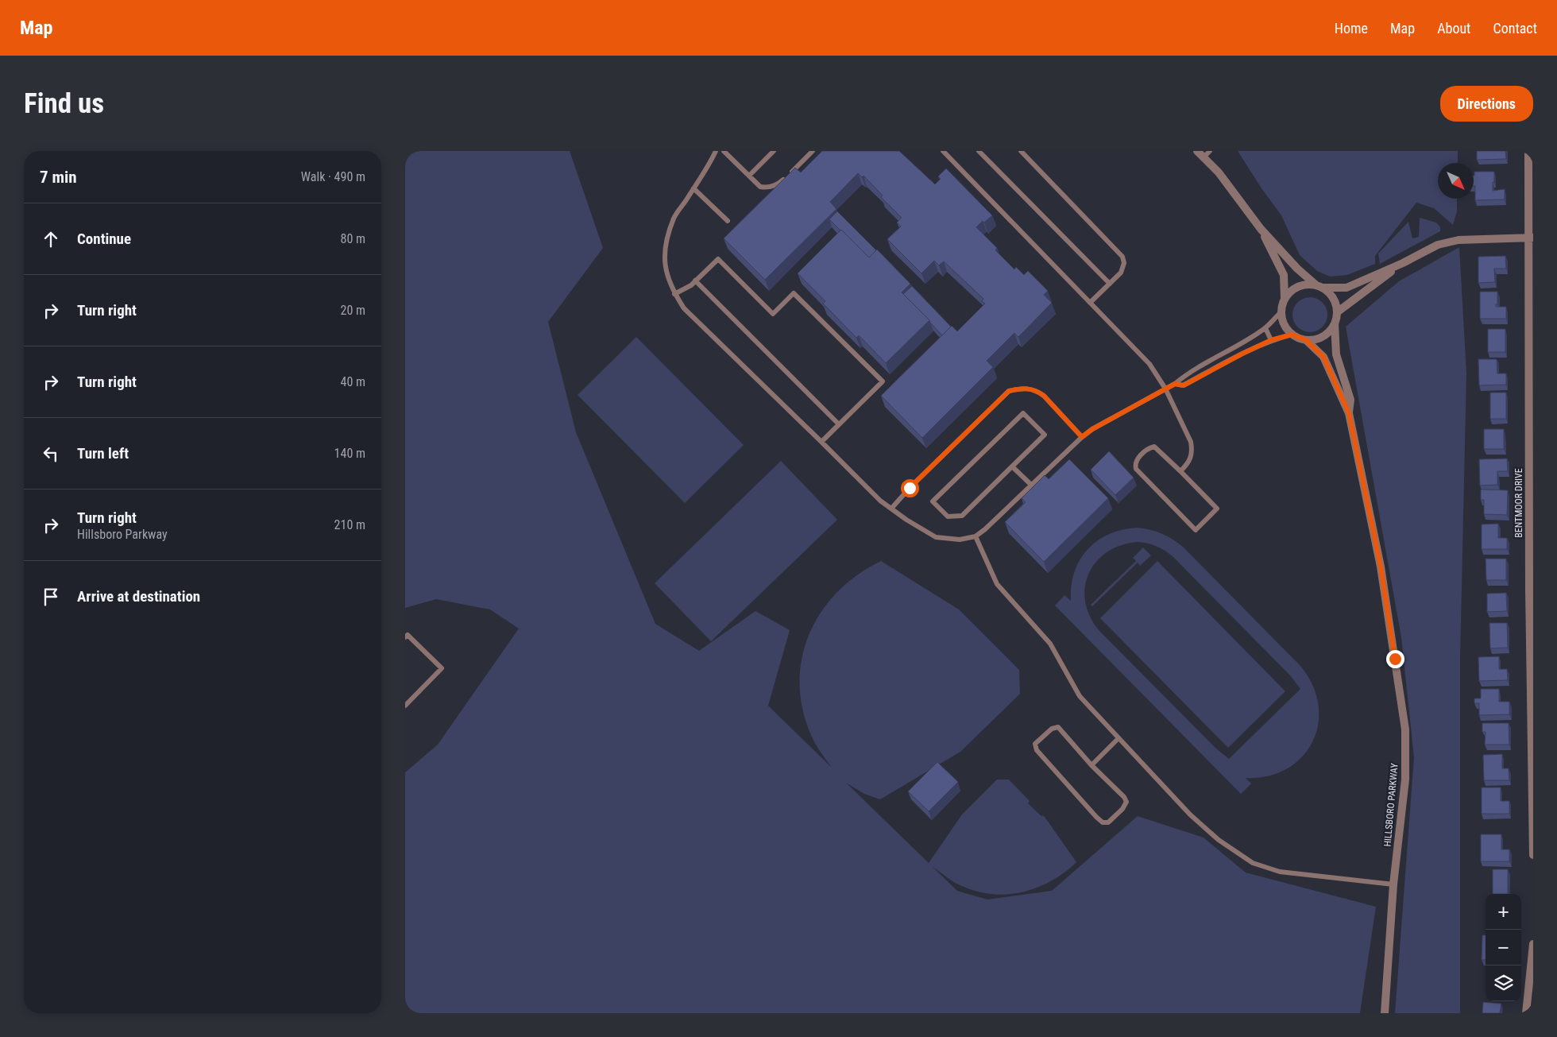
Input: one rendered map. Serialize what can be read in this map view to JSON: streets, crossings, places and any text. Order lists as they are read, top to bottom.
{
  "streets": {
    "street": ["BENTMOOR DRIVE", "HILLSBORO PARKWAY"]
  },
  "north": "bottom right",
  "page": {
    "header": "Map",
    "nav": [
      "Home",
      "Map",
      "About",
      "Contact"
    ],
    "buttons": "Directions",
    "title": "Find us",
    "heading": ["7 min", "Walk · 490 m"],
    "list": [
      ["Continue", "80 m"],
      ["Turn right", "20 m"],
      ["Turn right", "40 m"],
      ["Turn left", "140 m"],
      ["Turn right", "Hillsboro Parkway", "210 m"],
      "Arrive at destination"
    ],
    "map_buttons": ["+", "−"]
  }
}
